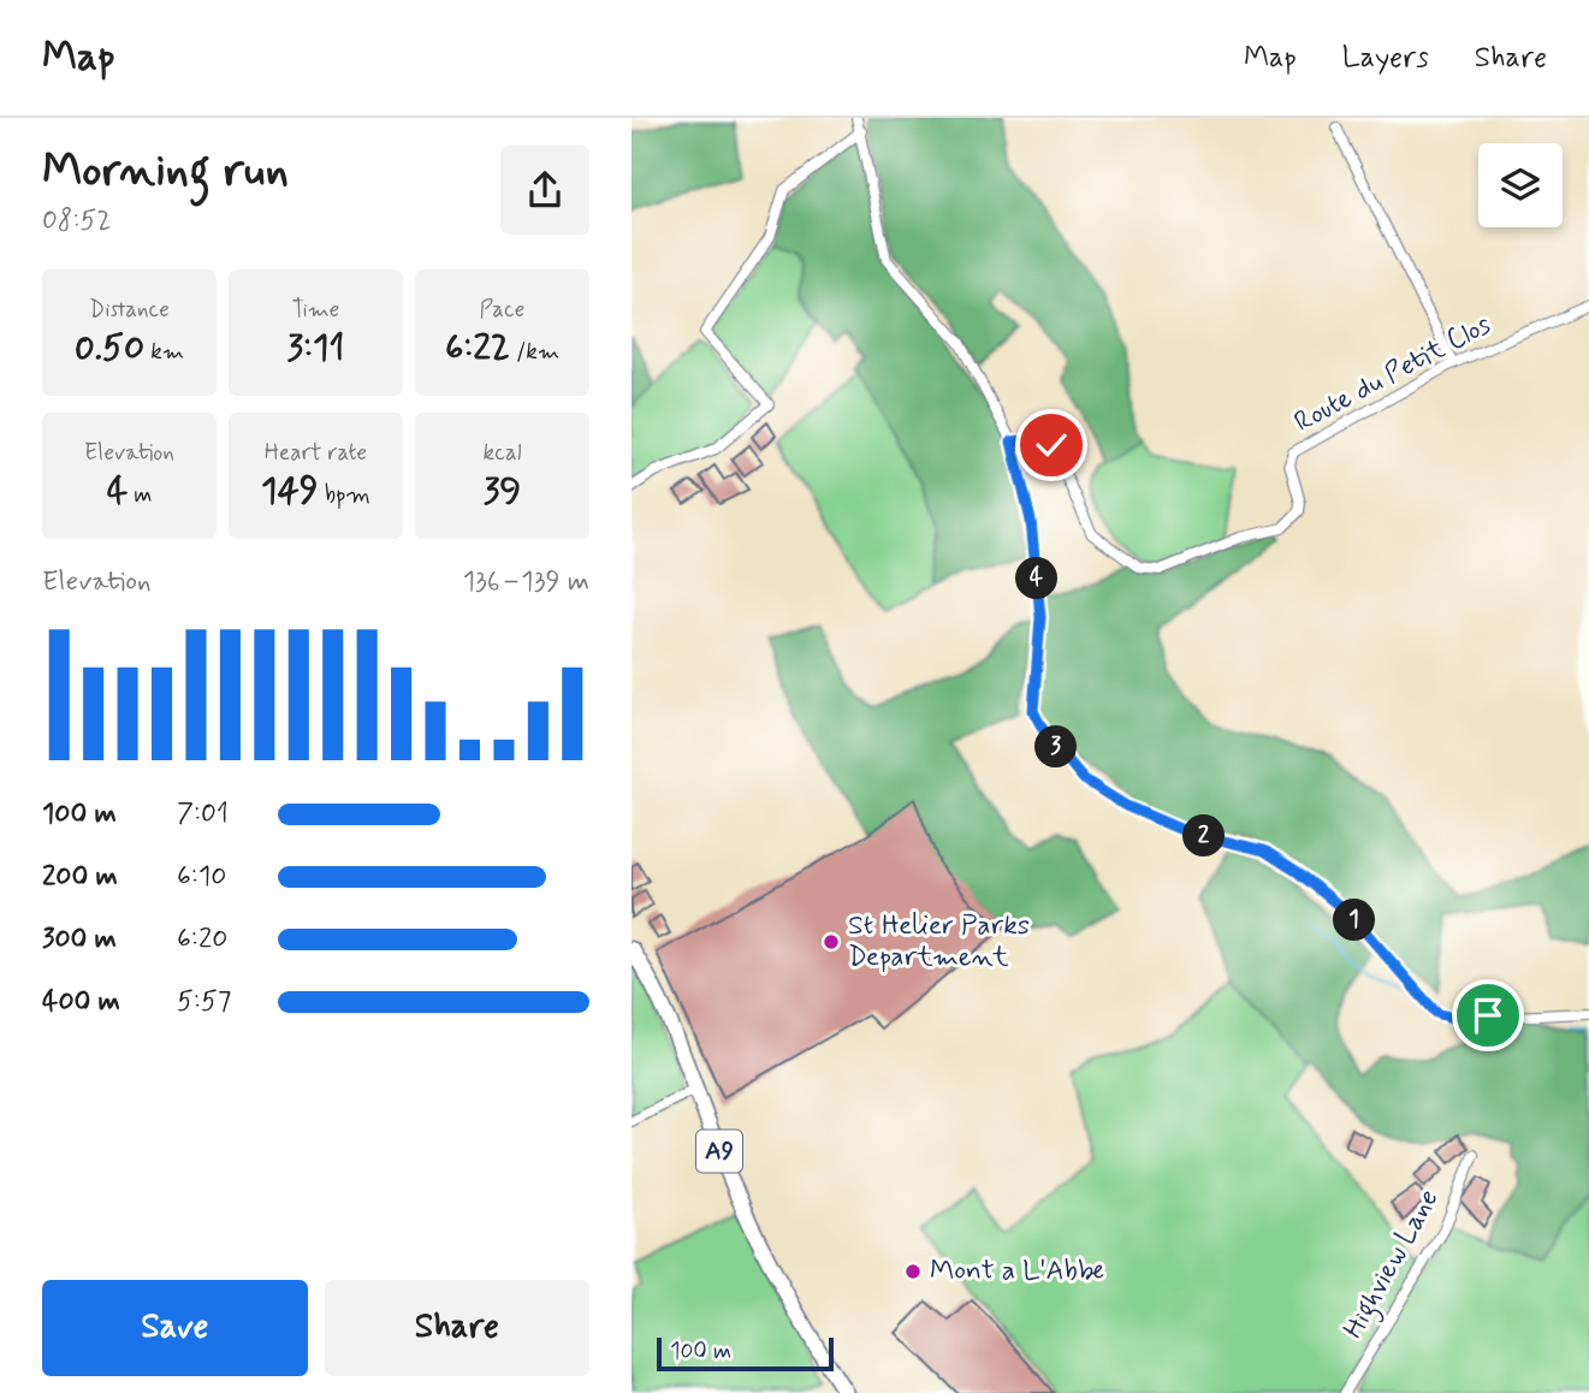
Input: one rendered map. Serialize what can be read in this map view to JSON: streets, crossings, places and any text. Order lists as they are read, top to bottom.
{
  "streets": {
    "main road": ["A9"],
    "street": ["Route du Petit Clos", "Highview Lane"]
  },
  "places": ["St Helier Parks Department", "Mont a L'Abbe"],
  "scale_bar": "100 m",
  "page": {
    "header": "Map",
    "nav": ["Map", "Layers", "Share"],
    "heading": ["Morning run", "08:52"],
    "stats": [
      ["Distance", "0.50 km"],
      ["Time", "3:11"],
      ["Pace", "6:22 /km"],
      ["Elevation", "4 m"],
      ["Heart rate", "149 bpm"],
      ["kcal", "39"]
    ],
    "chart": ["Elevation", "136–139 m"],
    "pins": [
      "4",
      "3",
      "2",
      "1"
    ],
    "list": [
      {
        "name": "100 m",
        "note": "7:01"
      },
      {
        "name": "200 m",
        "note": "6:10"
      },
      {
        "name": "300 m",
        "note": "6:20"
      },
      {
        "name": "400 m",
        "note": "5:57"
      }
    ],
    "buttons": ["Save", "Share"],
    "scale": "100 m"
  }
}
